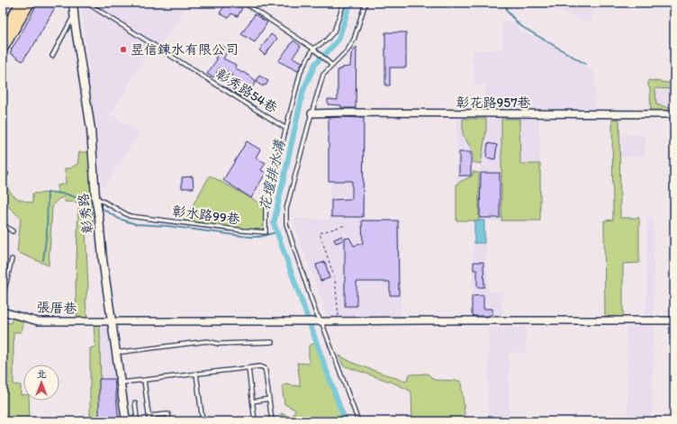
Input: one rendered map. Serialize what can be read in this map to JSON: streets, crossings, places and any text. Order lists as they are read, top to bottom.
{
  "streets": {
    "street": ["彰花路957巷", "彰秀路", "張厝巷"],
    "lane": ["彰秀路54巷", "彰水路99巷"]
  },
  "crossings": [
    ["彰秀路54巷", "彰水路99巷"],
    ["彰秀路", "彰水路99巷"],
    ["彰秀路", "張厝巷"]
  ],
  "water": ["花壇排水溝"],
  "places": ["昱信鍊水有限公司"],
  "north": "top"
}
